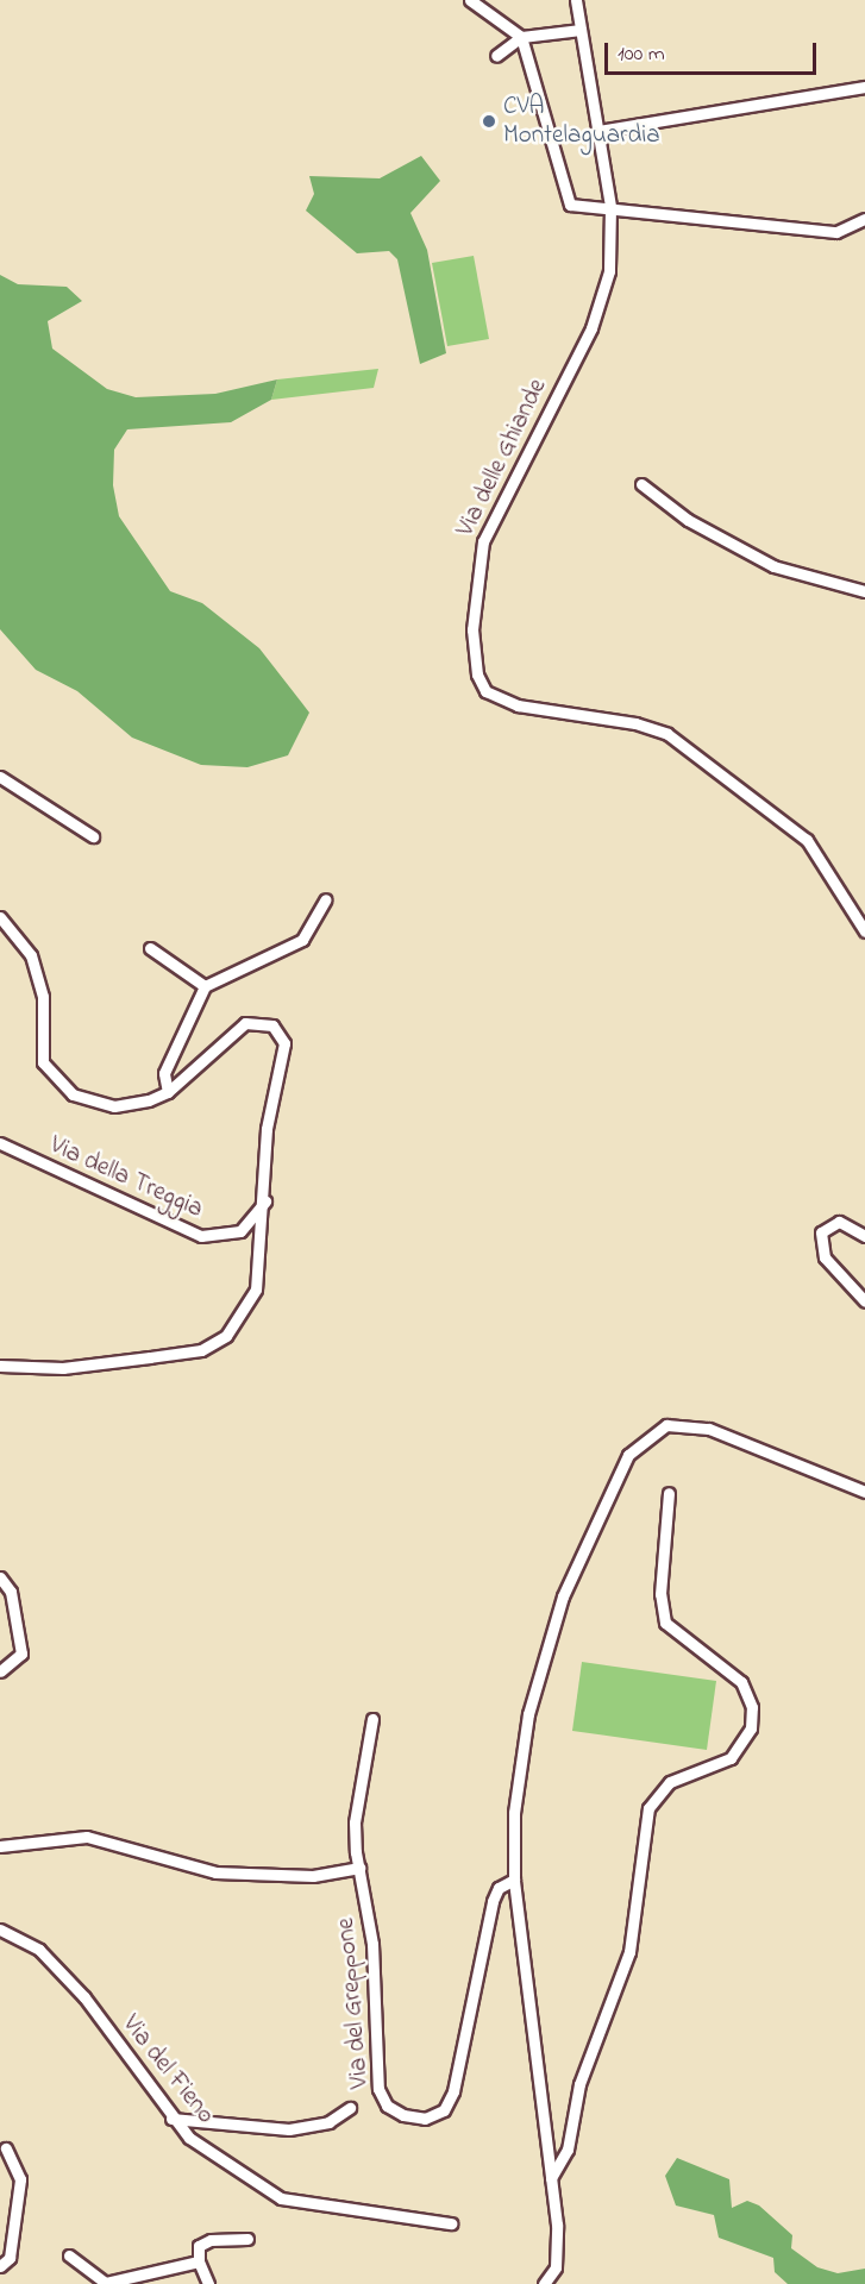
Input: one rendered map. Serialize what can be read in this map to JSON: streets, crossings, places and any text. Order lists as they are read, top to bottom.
{
  "streets": {
    "street": [
      "Via delle Ghiande",
      "Via della Treggia",
      "Via del Greppone",
      "Via del Fieno"
    ]
  },
  "places": ["CVA Montelaguardia"],
  "scale_bar": "100 m"
}
